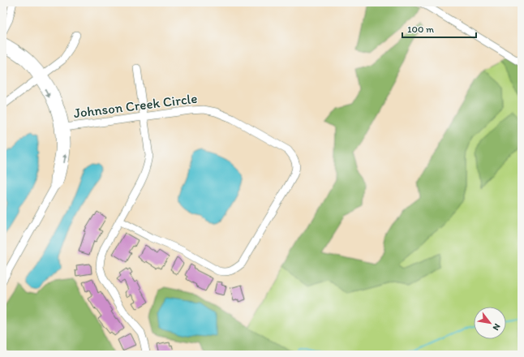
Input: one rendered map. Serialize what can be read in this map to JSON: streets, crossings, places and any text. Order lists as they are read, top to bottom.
{
  "streets": {
    "street": ["Johnson Creek Circle"]
  },
  "scale_bar": "100 m",
  "north": "bottom right"
}
